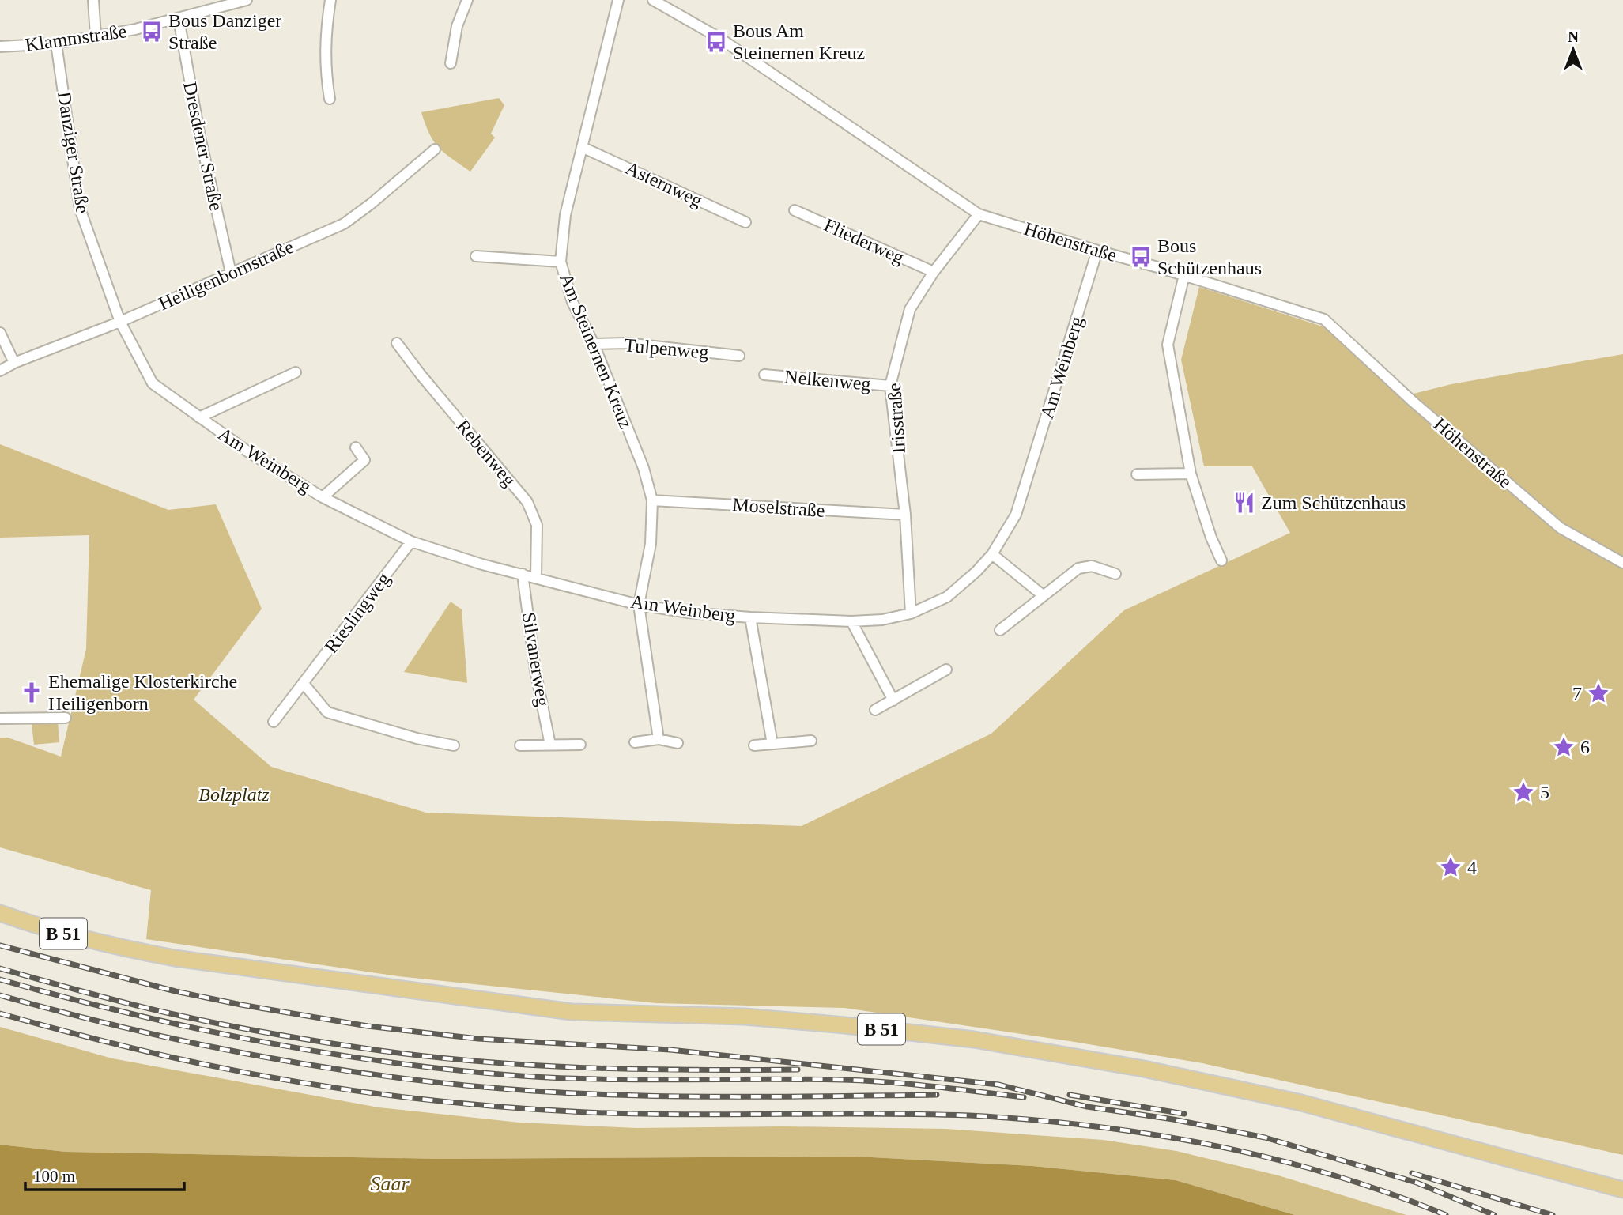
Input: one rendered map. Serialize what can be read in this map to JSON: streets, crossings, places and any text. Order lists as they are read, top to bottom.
{
  "streets": {
    "main road": ["B 51"],
    "street": [
      "Klammstraße",
      "Dresdener Straße",
      "Danziger Straße",
      "Asternweg",
      "Fliederweg",
      "Höhenstraße",
      "Heiligenbornstraße",
      "Tulpenweg",
      "Am Steinernen Kreuz",
      "Am Weinberg",
      "Nelkenweg",
      "Irisstraße",
      "Rebenweg",
      "Moselstraße",
      "Rieslingweg",
      "Silvanerweg"
    ]
  },
  "crossings": [
    ["Klammstraße", "Dresdener Straße"],
    ["Klammstraße", "Danziger Straße"],
    ["Dresdener Straße", "Heiligenbornstraße"],
    ["Danziger Straße", "Heiligenbornstraße"],
    ["Danziger Straße", "Am Weinberg"],
    ["Asternweg", "Am Steinernen Kreuz"],
    ["Fliederweg", "Irisstraße"],
    ["Höhenstraße", "Am Weinberg"],
    ["Höhenstraße", "Irisstraße"],
    ["Heiligenbornstraße", "Am Weinberg"],
    ["Tulpenweg", "Am Steinernen Kreuz"],
    ["Am Steinernen Kreuz", "Am Weinberg"],
    ["Am Steinernen Kreuz", "Moselstraße"],
    ["Am Weinberg", "Irisstraße"],
    ["Am Weinberg", "Rebenweg"],
    ["Am Weinberg", "Rieslingweg"],
    ["Am Weinberg", "Silvanerweg"],
    ["Nelkenweg", "Irisstraße"],
    ["Irisstraße", "Moselstraße"]
  ],
  "water": ["Saar"],
  "parks": ["Bolzplatz"],
  "places": {
    "bus stop": ["Bous Danziger Straße", "Bous Am Steinernen Kreuz", "Bous Schützenhaus"],
    "restaurant": ["Zum Schützenhaus"],
    "church": ["Ehemalige Klosterkirche Heiligenborn"],
    "place": [
      "7",
      "6",
      "5",
      "4"
    ]
  },
  "scale_bar": "100 m",
  "north": "top"
}
